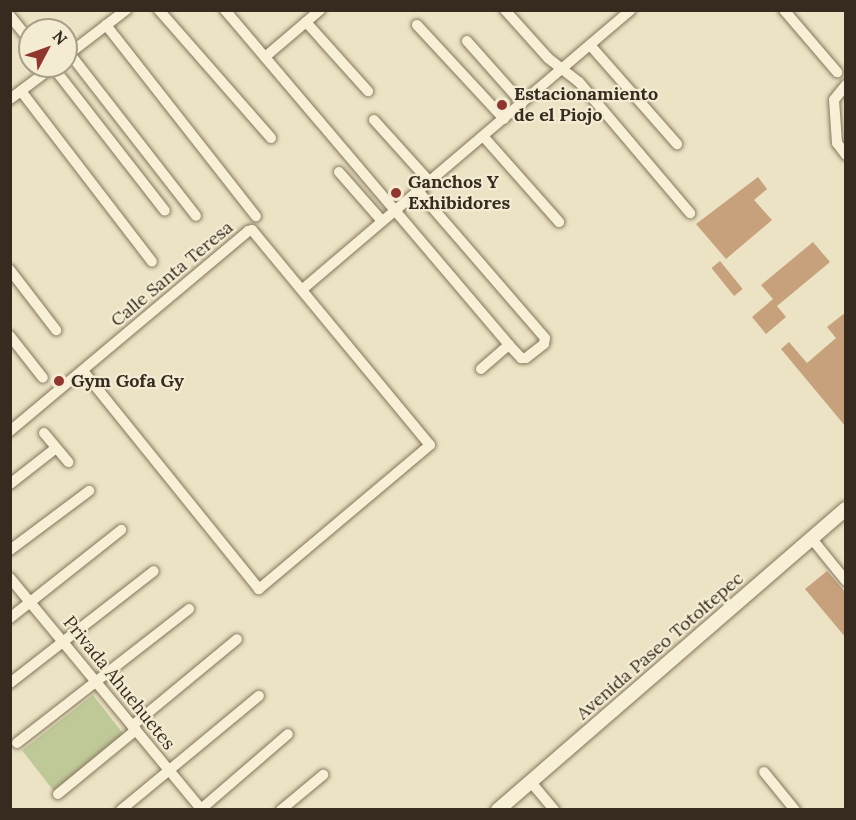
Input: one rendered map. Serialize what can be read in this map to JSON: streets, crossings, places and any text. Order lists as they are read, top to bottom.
{
  "streets": {
    "main road": ["Avenida Paseo Totoltepec"],
    "street": ["Calle Santa Teresa", "Privada Ahuehuetes"]
  },
  "places": ["Estacionamiento de el Piojo", "Ganchos Y Exhibidores", "Gym Gofa Gy"],
  "north": "top right"
}
